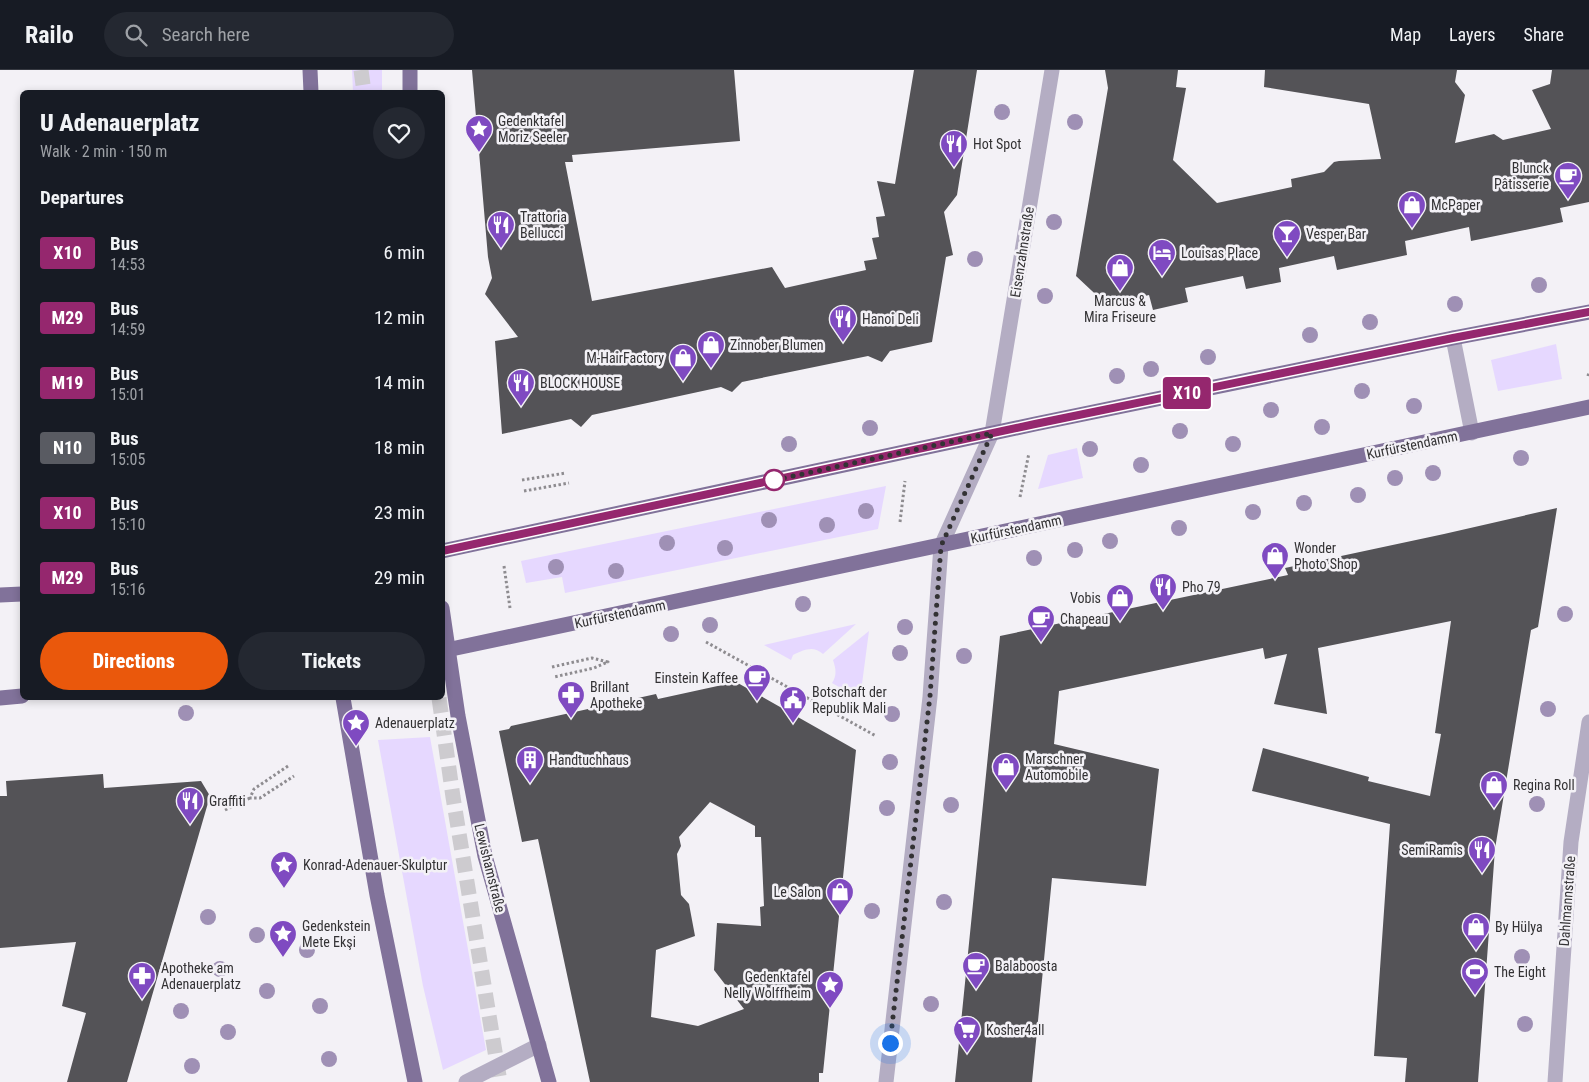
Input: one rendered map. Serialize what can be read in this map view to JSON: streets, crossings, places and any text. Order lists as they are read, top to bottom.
{
  "streets": {
    "main road": ["Kurfürstendamm", "Lewishamstraße"],
    "street": ["Eisenzahnstraße", "Dahlmannstraße"]
  },
  "crossings": [
    ["Eisenzahnstraße", "Kurfürstendamm"],
    ["Kurfürstendamm", "Lewishamstraße"]
  ],
  "places": {
    "place": [
      "Gedenktafel Moriz Seeler",
      "Adenauerplatz",
      "Konrad-Adenauer-Skulptur",
      "Gedenkstein Mete Ekşi",
      "Gedenktafel Nelly Wolffheim"
    ],
    "restaurant": [
      "Hot Spot",
      "Trattoria Bellucci",
      "Hanoi Deli",
      "BLOCK HOUSE",
      "Pho 79",
      "Graffiti",
      "SemiRamis"
    ],
    "cafe": [
      "Blunck Pâtisserie",
      "Chapeau",
      "Einstein Kaffee",
      "Balaboosta"
    ],
    "shop": [
      "McPaper",
      "Marcus & Mira Friseure",
      "Zinnober Blumen",
      "M-HairFactory",
      "Wonder Photo Shop",
      "Vobis",
      "Marschner Automobile",
      "Regina Roll",
      "Le Salon",
      "By Hülya"
    ],
    "bar": ["Vesper Bar"],
    "hotel": ["Louisas Place"],
    "pharmacy": ["Brillant Apotheke", "Apotheke am Adenauerplatz"],
    "public building": ["Botschaft der Republik Mali"],
    "building": ["Handtuchhaus"],
    "sports": ["The Eight"],
    "supermarket": ["Kosher4all"]
  },
  "lines": ["bus line X10"],
  "page": {
    "header": "Railo",
    "search": "Search here",
    "nav": ["Map", "Layers", "Share"],
    "on_map": "X10",
    "heading": [
      ["U Adenauerplatz", "Walk · 2 min · 150 m"],
      "Departures"
    ],
    "list": [
      {
        "mark": "X10",
        "name": "Bus",
        "note": "14:53",
        "value": "6 min"
      },
      {
        "mark": "M29",
        "name": "Bus",
        "note": "14:59",
        "value": "12 min"
      },
      {
        "mark": "M19",
        "name": "Bus",
        "note": "15:01",
        "value": "14 min"
      },
      {
        "mark": "N10",
        "name": "Bus",
        "note": "15:05",
        "value": "18 min"
      },
      {
        "mark": "X10",
        "name": "Bus",
        "note": "15:10",
        "value": "23 min"
      },
      {
        "mark": "M29",
        "name": "Bus",
        "note": "15:16",
        "value": "29 min"
      }
    ],
    "buttons": ["Directions", "Tickets"]
  }
}
